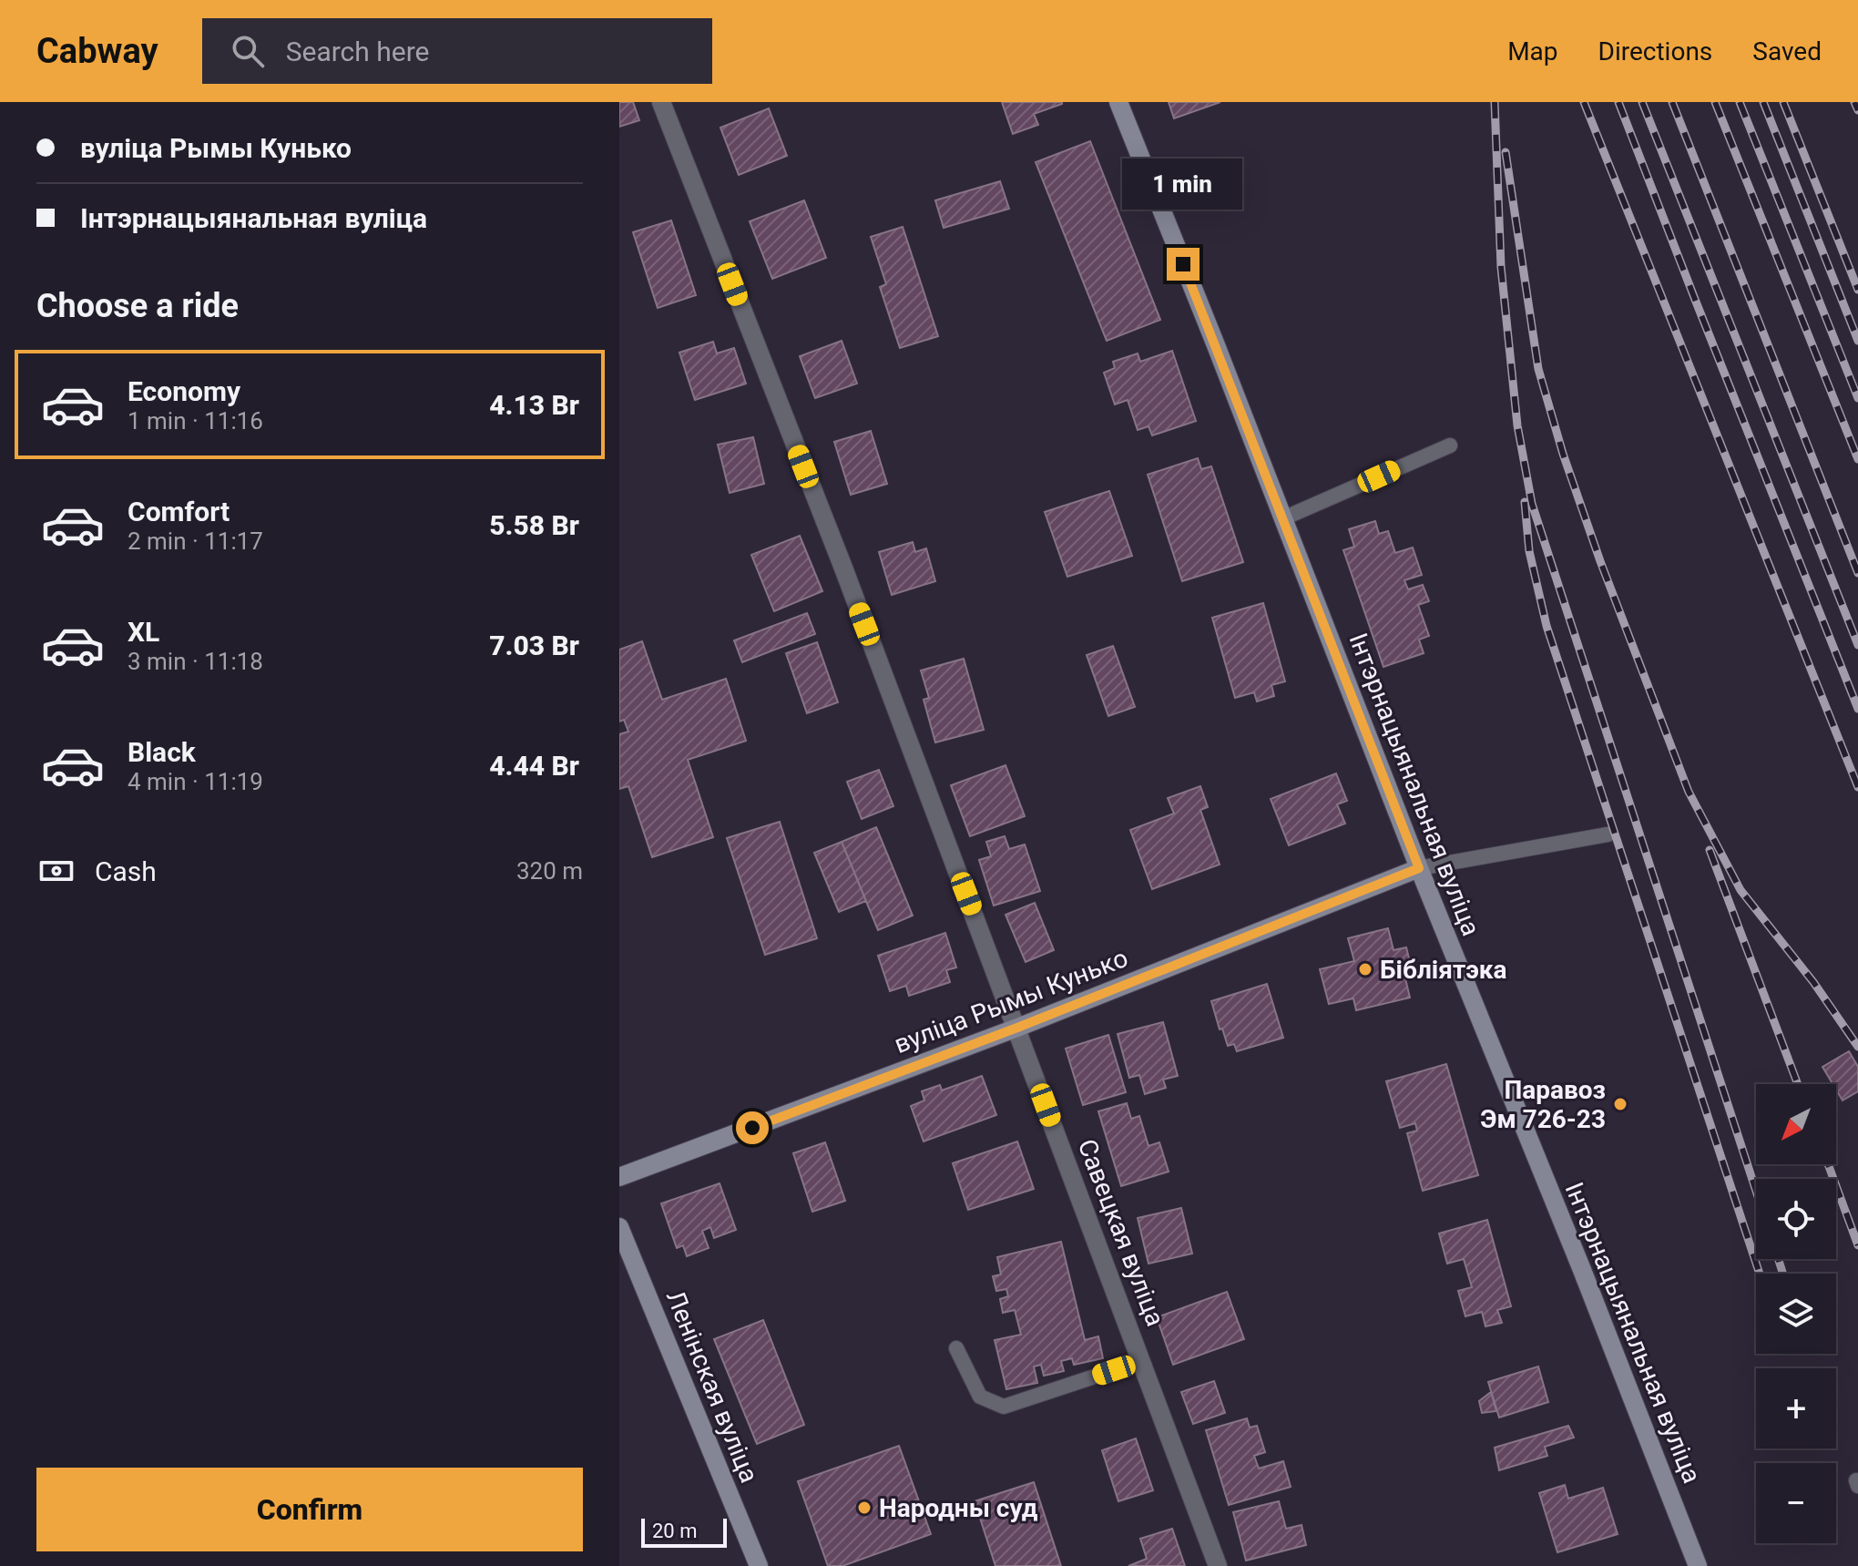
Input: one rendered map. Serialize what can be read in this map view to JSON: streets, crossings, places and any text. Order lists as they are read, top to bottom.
{
  "streets": {
    "street": [
      "Інтэрнацыянальная вуліца",
      "вуліца Рымы Кунько",
      "Савецкая вуліца",
      "Ленінская вуліца"
    ]
  },
  "crossings": [
    ["Інтэрнацыянальная вуліца", "вуліца Рымы Кунько"],
    ["вуліца Рымы Кунько", "Савецкая вуліца"]
  ],
  "places": ["Бібліятэка", "Паравоз Эм 726-23", "Народны суд"],
  "scale_bar": "20 m",
  "north": "bottom left",
  "page": {
    "header": "Cabway",
    "search": "Search here",
    "nav": ["Map", "Directions", "Saved"],
    "banner": ["вуліца Рымы Кунько", "Інтэрнацыянальная вуліца"],
    "bubble": "1 min",
    "heading": "Choose a ride",
    "list": [
      {
        "name": "Economy",
        "note": "1 min · 11:16",
        "value": "4.13 Br"
      },
      {
        "name": "Comfort",
        "note": "2 min · 11:17",
        "value": "5.58 Br"
      },
      {
        "name": "XL",
        "note": "3 min · 11:18",
        "value": "7.03 Br"
      },
      {
        "name": "Black",
        "note": "4 min · 11:19",
        "value": "4.44 Br"
      }
    ],
    "pay": ["Cash", "320 m"],
    "map_buttons": ["+", "−"],
    "buttons": "Confirm",
    "scale": "20 m"
  }
}
